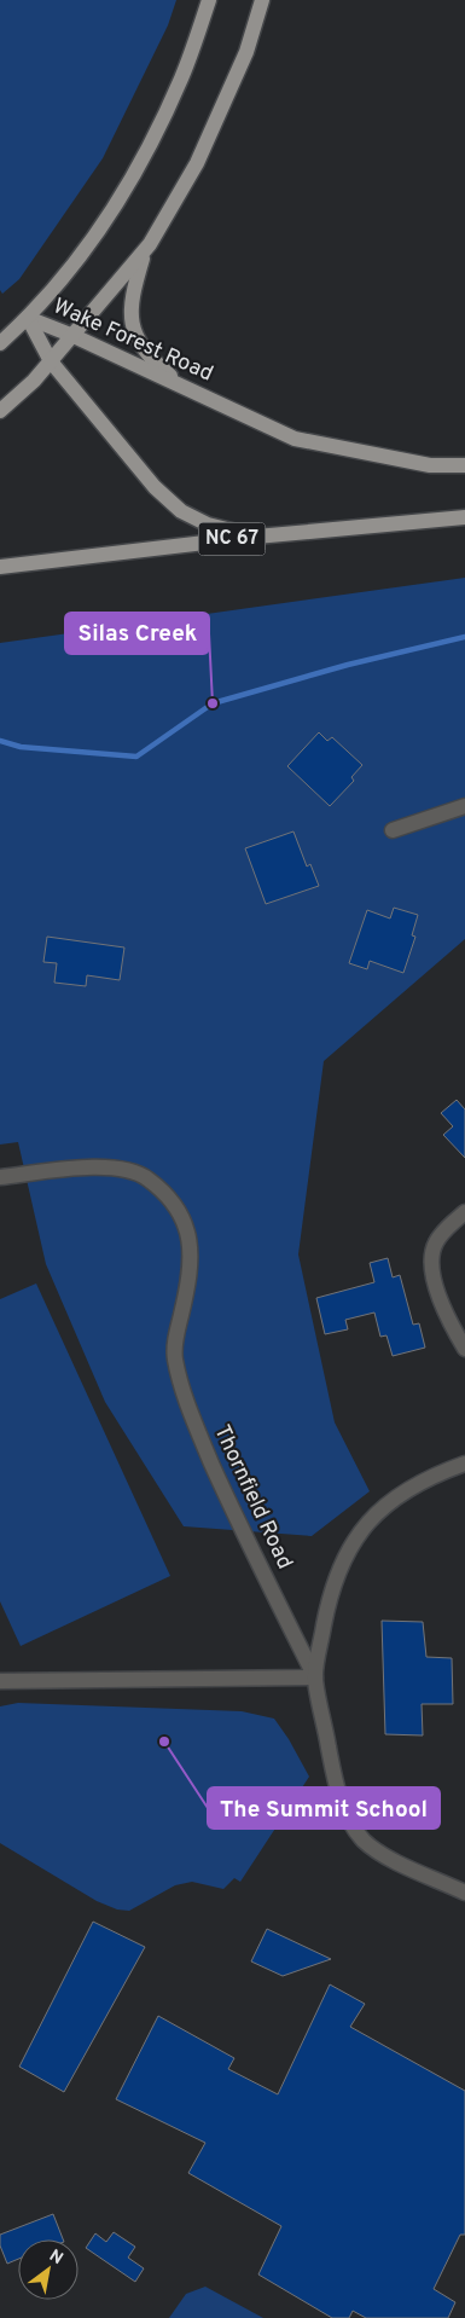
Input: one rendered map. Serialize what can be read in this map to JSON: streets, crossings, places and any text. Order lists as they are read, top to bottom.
{
  "streets": {
    "main road": ["Wake Forest Road", "NC 67"],
    "street": ["Thornfield Road"]
  },
  "places": ["Silas Creek", "The Summit School"],
  "north": "top right"
}
